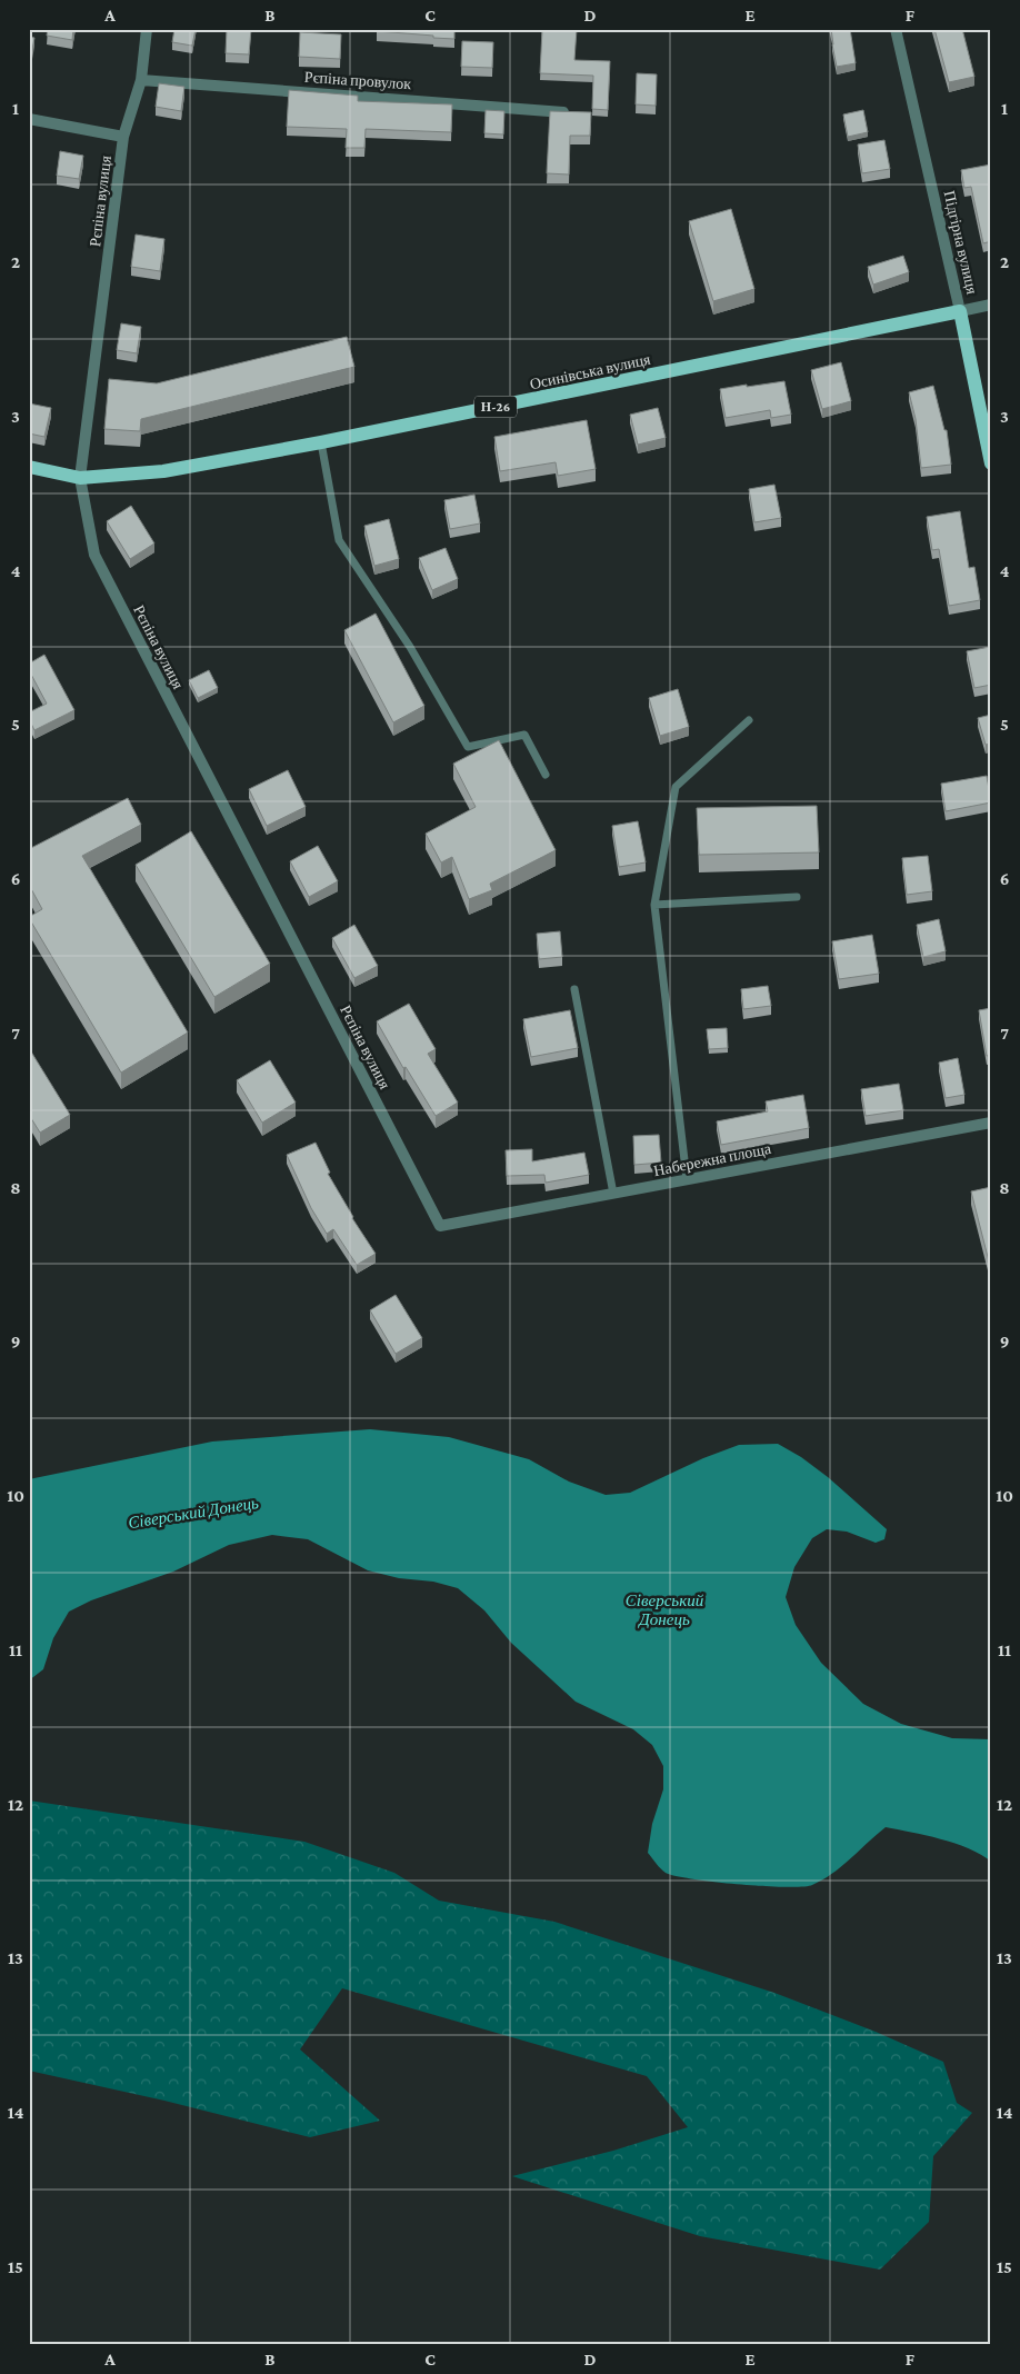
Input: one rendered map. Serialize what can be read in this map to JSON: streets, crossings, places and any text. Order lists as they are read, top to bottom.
{
  "streets": {
    "main road": ["Підгірна вулиця", "Осинівська вулиця", "Н-26"],
    "street": ["Рєпіна провулок", "Рєпіна вулиця", "Набережна площа"]
  },
  "crossings": [
    ["Рєпіна провулок", "Рєпіна вулиця"],
    ["Рєпіна вулиця", "Осинівська вулиця"],
    ["Рєпіна вулиця", "Набережна площа"],
    ["Підгірна вулиця", "Осинівська вулиця"]
  ],
  "water": ["Сіверський Донець"],
  "grid": {
    "columns": [
      "A",
      "B",
      "C",
      "D",
      "E",
      "F"
    ],
    "rows": [
      "1",
      "2",
      "3",
      "4",
      "5",
      "6",
      "7",
      "8",
      "9",
      "10",
      "11",
      "12",
      "13",
      "14",
      "15"
    ]
  }
}
